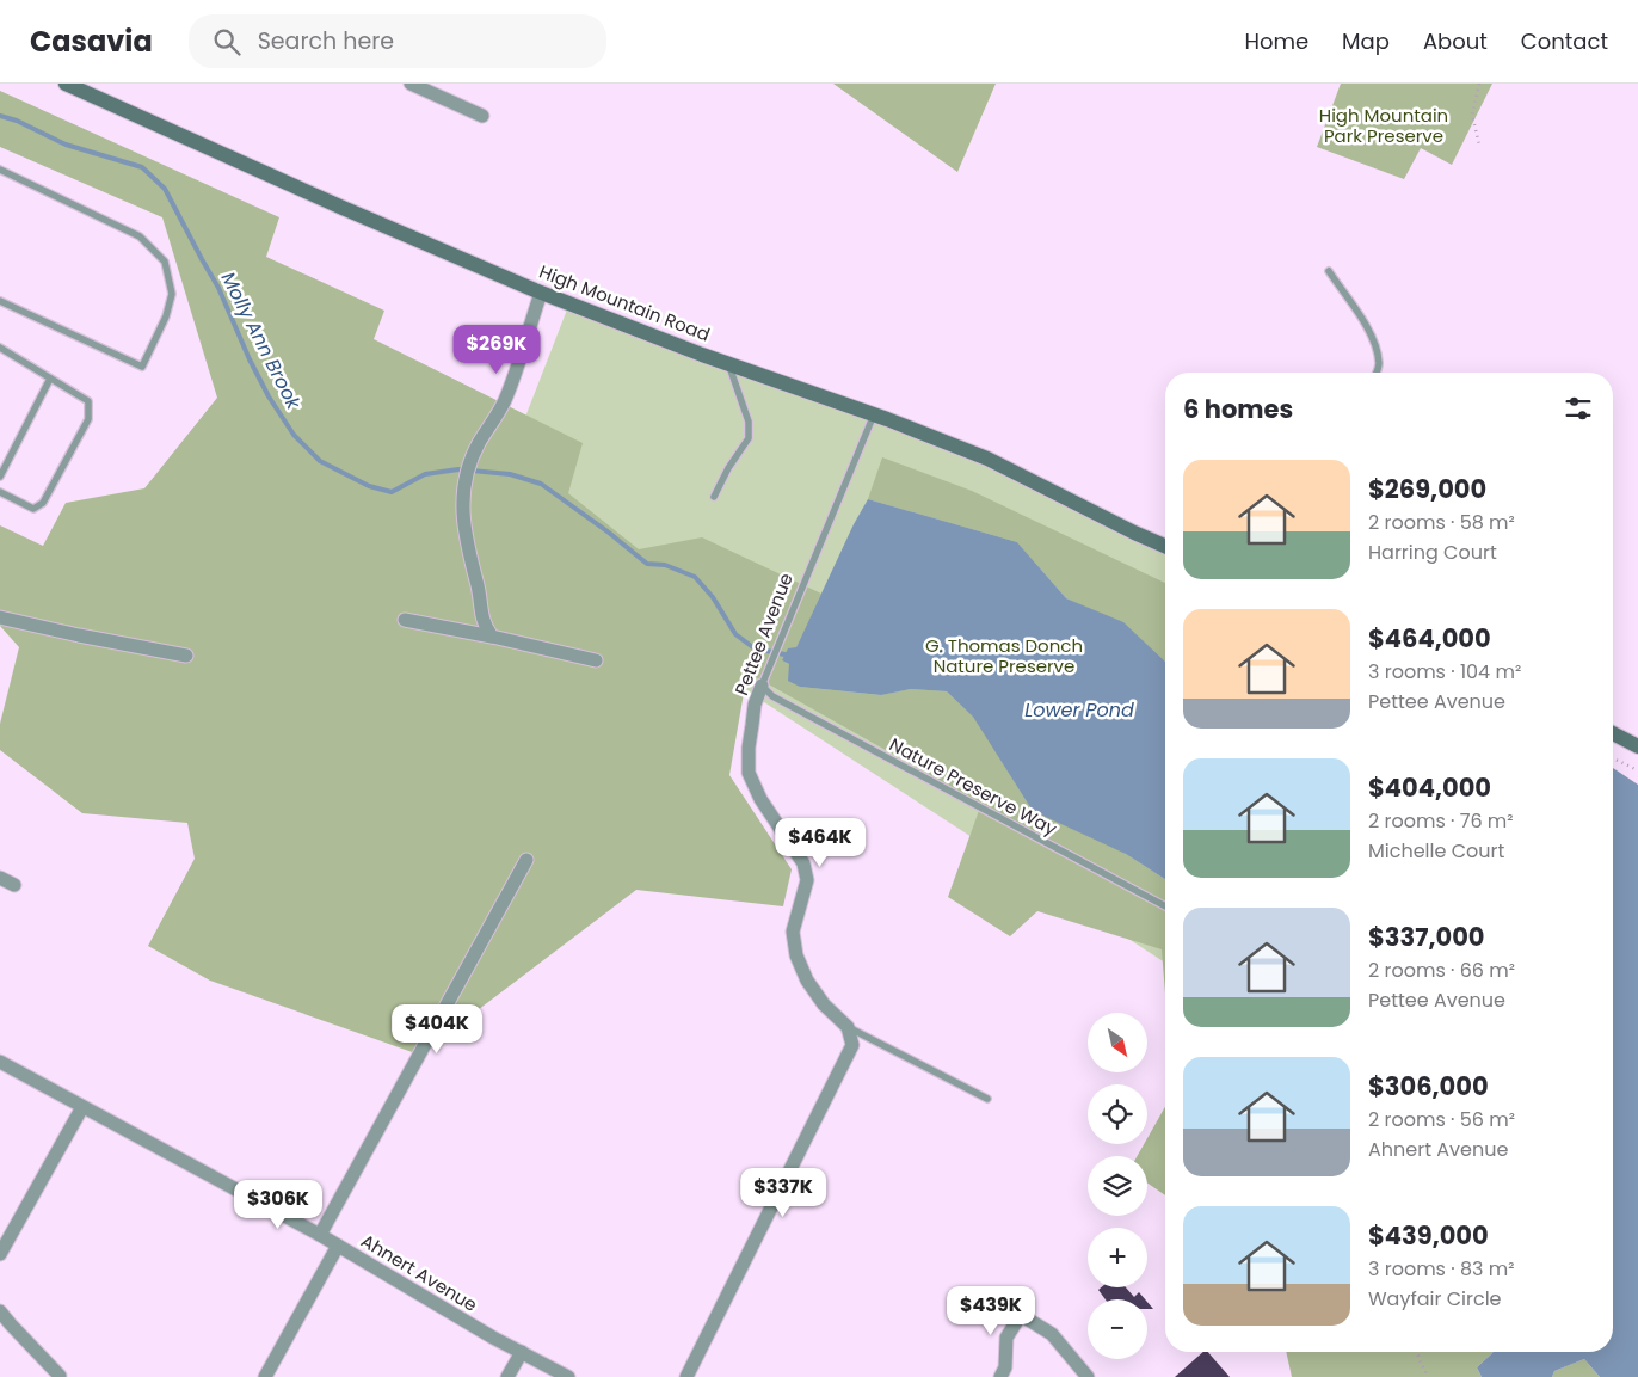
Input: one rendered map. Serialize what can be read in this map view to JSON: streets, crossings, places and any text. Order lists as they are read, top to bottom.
{
  "streets": {
    "main road": ["High Mountain Road"],
    "street": ["Pettee Avenue", "Ahnert Avenue"],
    "lane": ["Nature Preserve Way"]
  },
  "crossings": [
    ["High Mountain Road", "Pettee Avenue"],
    ["Pettee Avenue", "Nature Preserve Way"]
  ],
  "water": ["Molly Ann Brook", "Lower Pond"],
  "parks": ["High Mountain Park Preserve", "G. Thomas Donch Nature Preserve"],
  "north": "bottom right",
  "page": {
    "header": "Casavia",
    "search": "Search here",
    "nav": [
      "Home",
      "Map",
      "About",
      "Contact"
    ],
    "price": [
      "$269K",
      "$464K",
      "$404K",
      "$337K",
      "$306K",
      "$439K"
    ],
    "heading": "6 homes",
    "list": [
      {
        "name": "$269,000",
        "note": "2 rooms · 58 m² · Harring Court"
      },
      {
        "name": "$464,000",
        "note": "3 rooms · 104 m² · Pettee Avenue"
      },
      {
        "name": "$404,000",
        "note": "2 rooms · 76 m² · Michelle Court"
      },
      {
        "name": "$337,000",
        "note": "2 rooms · 66 m² · Pettee Avenue"
      },
      {
        "name": "$306,000",
        "note": "2 rooms · 56 m² · Ahnert Avenue"
      },
      {
        "name": "$439,000",
        "note": "3 rooms · 83 m² · Wayfair Circle"
      }
    ],
    "map_buttons": ["+", "−"]
  }
}
